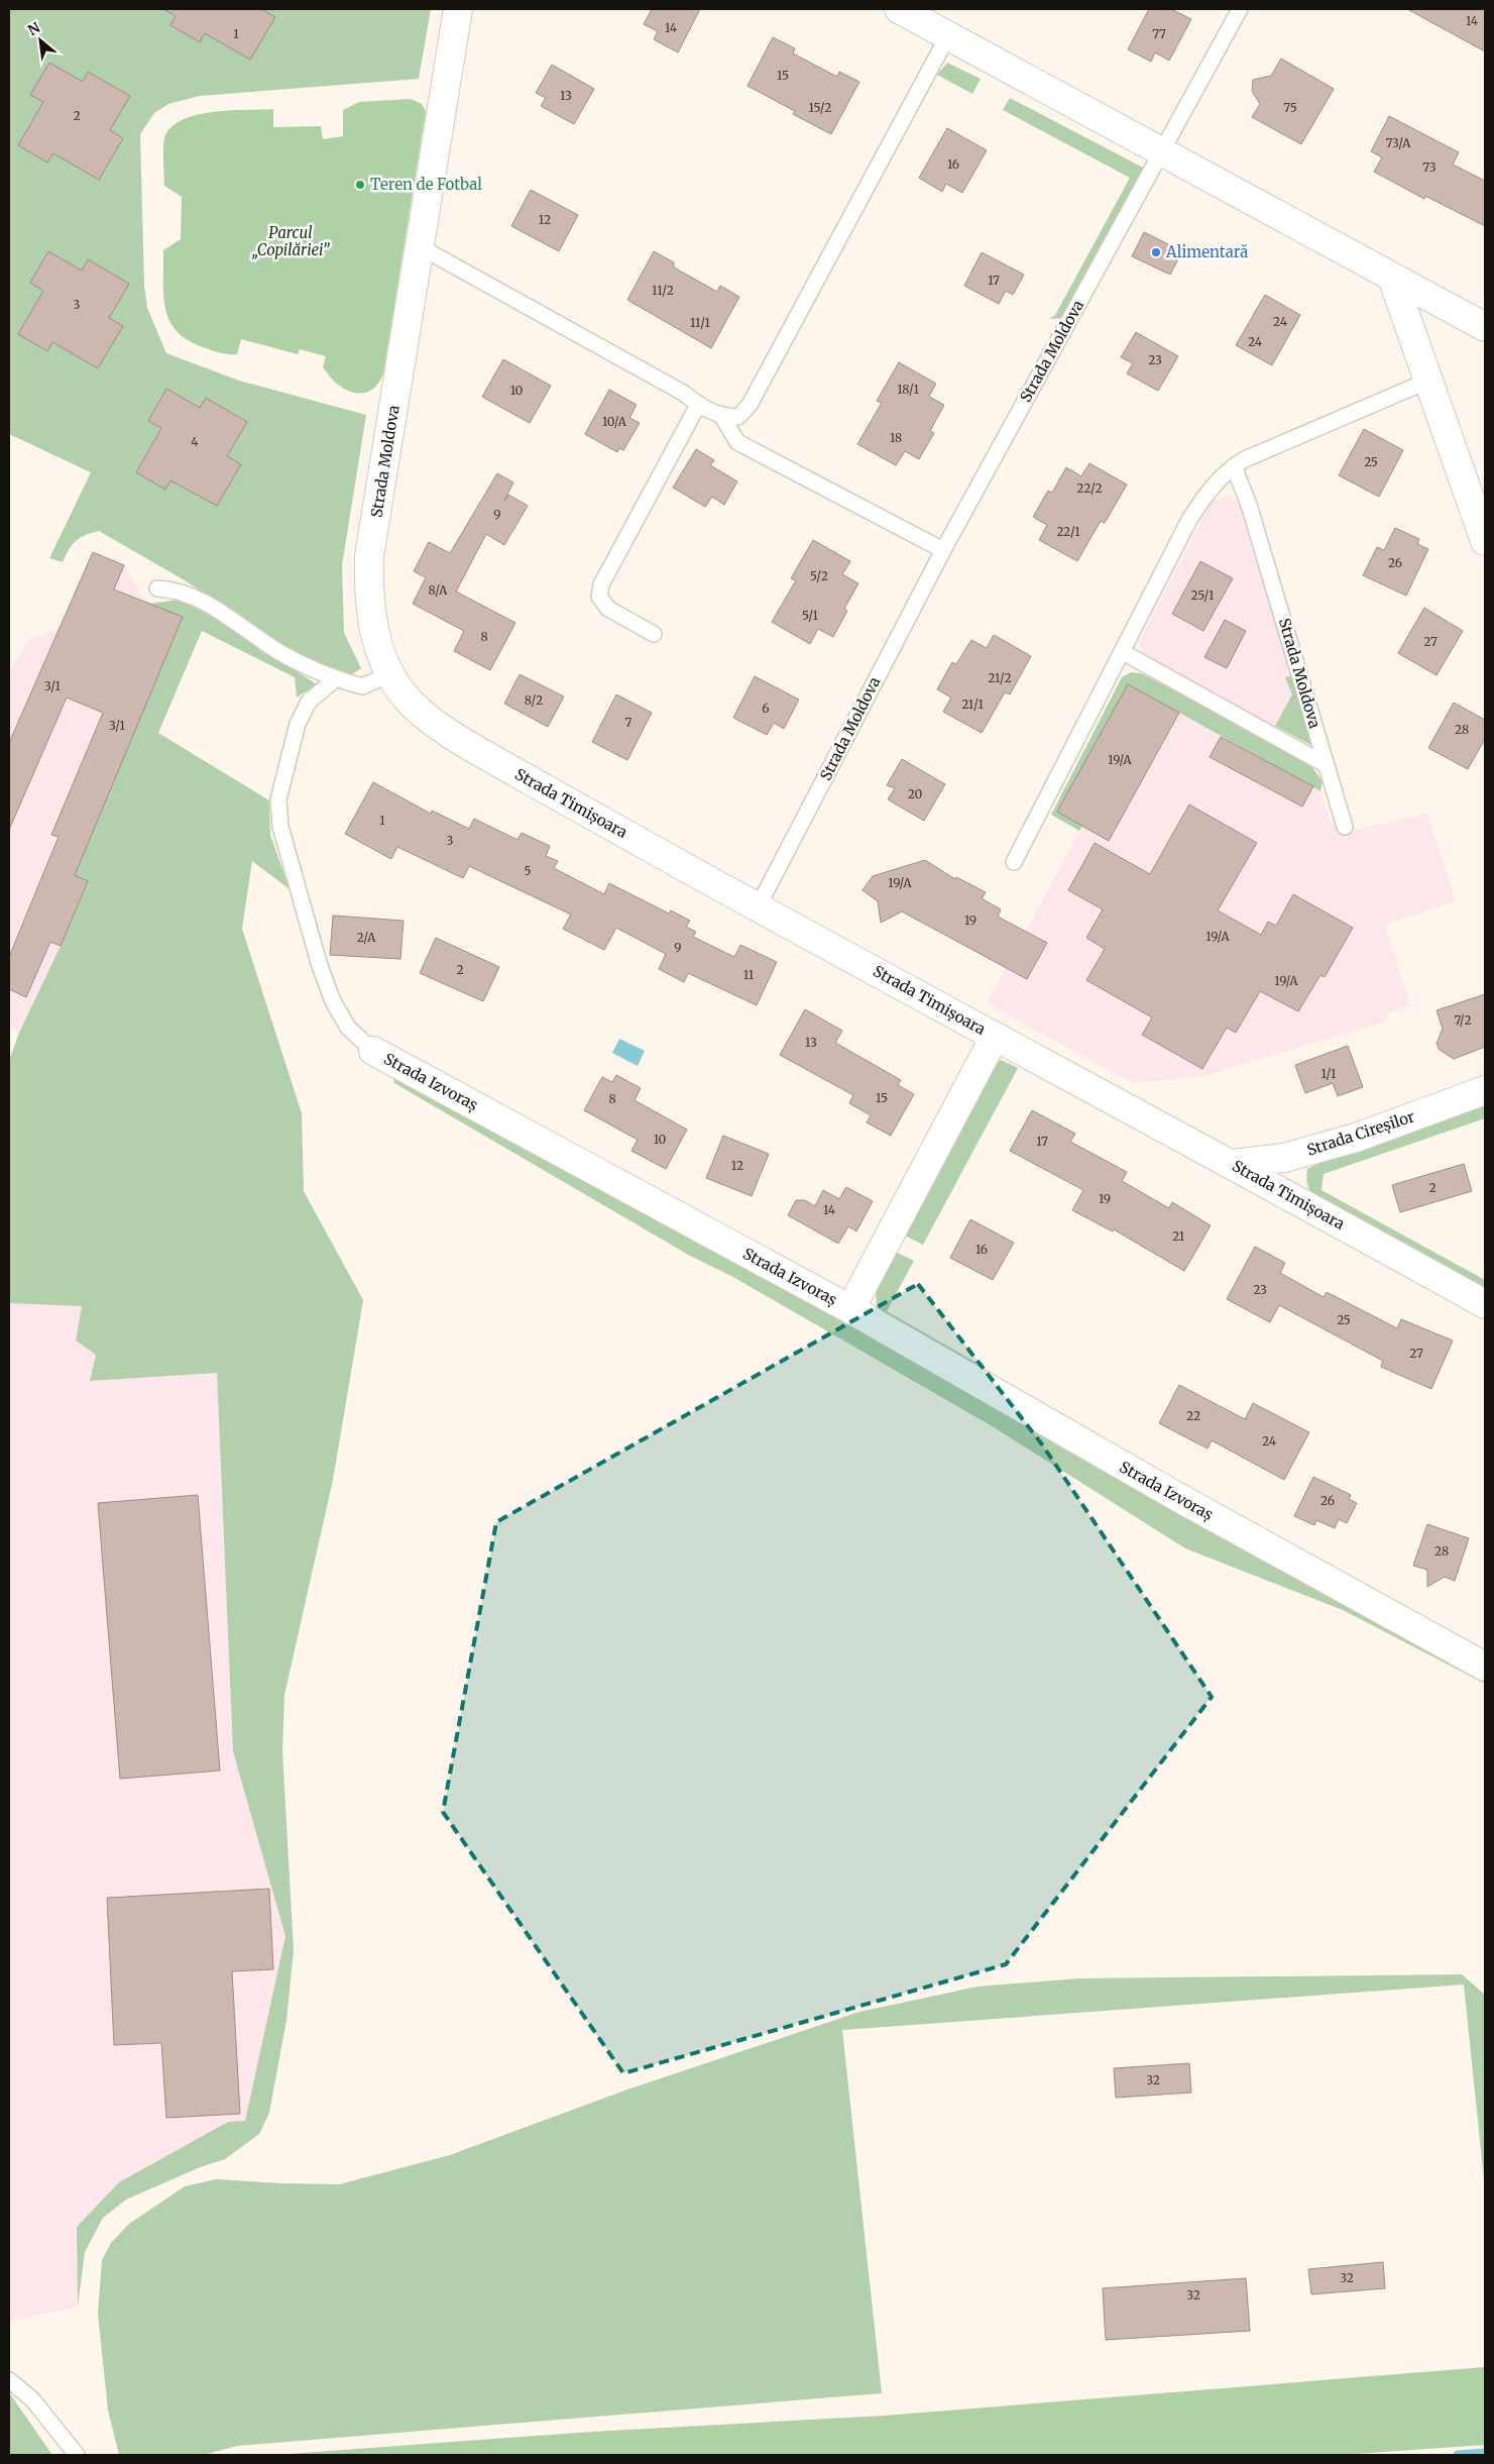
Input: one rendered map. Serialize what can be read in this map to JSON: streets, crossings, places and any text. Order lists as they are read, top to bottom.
{
  "streets": {
    "street": [
      "Strada Moldova",
      "Strada Timișoara",
      "Strada Izvoraș",
      "Strada Cireșilor"
    ]
  },
  "crossings": [
    ["Strada Moldova", "Strada Timișoara"],
    ["Strada Timișoara", "Strada Izvoraș"],
    ["Strada Timișoara", "Strada Cireșilor"]
  ],
  "parks": ["Parcul „Copilăriei”"],
  "places": ["Teren de Fotbal", "Alimentară"],
  "house_numbers": [
    "14",
    "14",
    "1",
    "77",
    "15",
    "13",
    "15/2",
    "75",
    "2",
    "73/A",
    "16",
    "73",
    "12",
    "17",
    "11/2",
    "3",
    "24",
    "11/1",
    "24",
    "23",
    "18/1",
    "10",
    "10/A",
    "18",
    "4",
    "25",
    "22/2",
    "9",
    "22/1",
    "26",
    "5/2",
    "8/A",
    "25/1",
    "5/1",
    "8",
    "27",
    "21/2",
    "3/1",
    "8/2",
    "21/1",
    "6",
    "7",
    "3/1",
    "28",
    "19/A",
    "20",
    "1",
    "3",
    "5",
    "19/A",
    "19",
    "19/A",
    "2/A",
    "9",
    "2",
    "11",
    "19/A",
    "7/2",
    "13",
    "1/1",
    "15",
    "8",
    "10",
    "17",
    "12",
    "2",
    "19",
    "14",
    "21",
    "16",
    "23",
    "25",
    "27",
    "22",
    "24",
    "26",
    "28",
    "32",
    "32",
    "32"
  ],
  "north": "top left"
}
